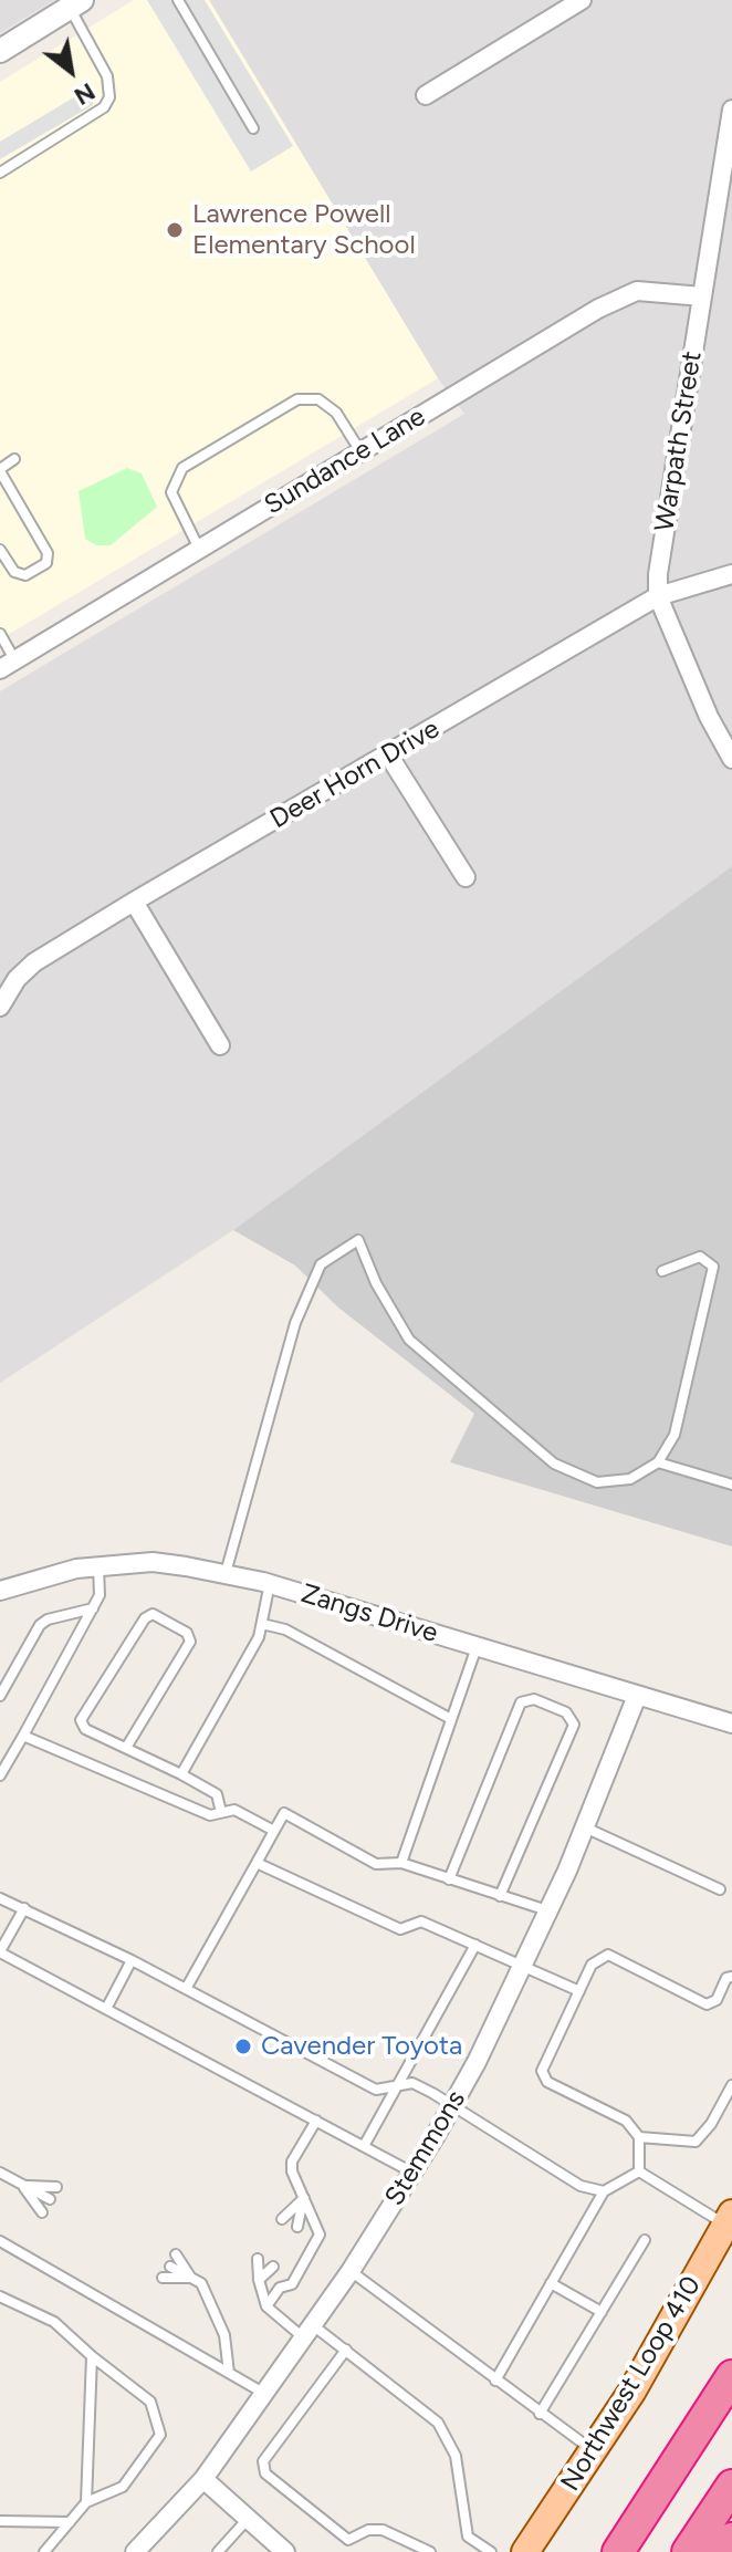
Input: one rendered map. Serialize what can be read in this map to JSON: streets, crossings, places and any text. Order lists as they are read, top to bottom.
{
  "streets": {
    "main road": ["Northwest Loop 410"],
    "street": [
      "Warpath Street",
      "Sundance Lane",
      "Deer Horn Drive",
      "Zangs Drive",
      "Stemmons"
    ]
  },
  "crossings": [
    ["Warpath Street", "Sundance Lane"],
    ["Warpath Street", "Deer Horn Drive"],
    ["Zangs Drive", "Stemmons"]
  ],
  "places": ["Lawrence Powell Elementary School", "Cavender Toyota"],
  "north": "bottom right"
}
